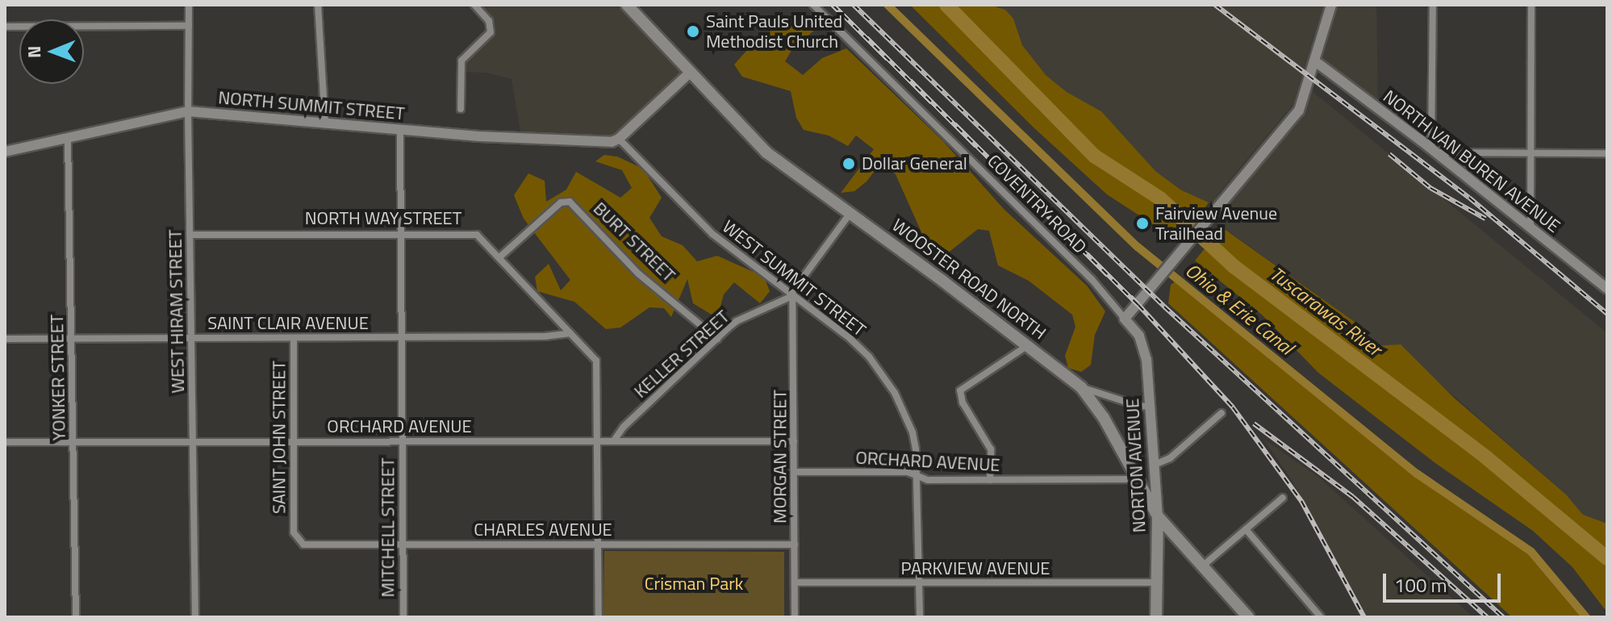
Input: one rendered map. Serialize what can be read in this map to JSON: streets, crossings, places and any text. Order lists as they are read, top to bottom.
{
  "streets": {
    "main road": ["WOOSTER ROAD NORTH", "NORTON AVENUE"],
    "street": [
      "NORTH SUMMIT STREET",
      "NORTH VAN BUREN AVENUE",
      "COVENTRY ROAD",
      "NORTH WAY STREET",
      "BURT STREET",
      "WEST SUMMIT STREET",
      "WEST HIRAM STREET",
      "SAINT CLAIR AVENUE",
      "KELLER STREET",
      "YONKER STREET",
      "ORCHARD AVENUE",
      "SAINT JOHN STREET",
      "MORGAN STREET",
      "MITCHELL STREET",
      "CHARLES AVENUE",
      "PARKVIEW AVENUE"
    ]
  },
  "crossings": [
    ["NORTH SUMMIT STREET", "WEST SUMMIT STREET"],
    ["NORTH SUMMIT STREET", "WEST HIRAM STREET"],
    ["NORTH SUMMIT STREET", "YONKER STREET"],
    ["NORTH SUMMIT STREET", "MITCHELL STREET"],
    ["COVENTRY ROAD", "NORTON AVENUE"],
    ["NORTH WAY STREET", "BURT STREET"],
    ["NORTH WAY STREET", "WEST HIRAM STREET"],
    ["NORTH WAY STREET", "SAINT CLAIR AVENUE"],
    ["NORTH WAY STREET", "ORCHARD AVENUE"],
    ["NORTH WAY STREET", "MITCHELL STREET"],
    ["NORTH WAY STREET", "CHARLES AVENUE"],
    ["BURT STREET", "KELLER STREET"],
    ["WEST SUMMIT STREET", "KELLER STREET"],
    ["WEST SUMMIT STREET", "ORCHARD AVENUE"],
    ["WEST SUMMIT STREET", "MORGAN STREET"],
    ["WEST SUMMIT STREET", "PARKVIEW AVENUE"],
    ["WOOSTER ROAD NORTH", "ORCHARD AVENUE"],
    ["WOOSTER ROAD NORTH", "NORTON AVENUE"],
    ["WEST HIRAM STREET", "SAINT CLAIR AVENUE"],
    ["WEST HIRAM STREET", "ORCHARD AVENUE"],
    ["SAINT CLAIR AVENUE", "YONKER STREET"],
    ["SAINT CLAIR AVENUE", "SAINT JOHN STREET"],
    ["SAINT CLAIR AVENUE", "MITCHELL STREET"],
    ["KELLER STREET", "ORCHARD AVENUE"],
    ["KELLER STREET", "MORGAN STREET"],
    ["YONKER STREET", "ORCHARD AVENUE"],
    ["ORCHARD AVENUE", "SAINT JOHN STREET"],
    ["ORCHARD AVENUE", "MORGAN STREET"],
    ["ORCHARD AVENUE", "MITCHELL STREET"],
    ["SAINT JOHN STREET", "CHARLES AVENUE"],
    ["MORGAN STREET", "CHARLES AVENUE"],
    ["MORGAN STREET", "PARKVIEW AVENUE"],
    ["NORTON AVENUE", "PARKVIEW AVENUE"],
    ["MITCHELL STREET", "CHARLES AVENUE"]
  ],
  "water": ["Ohio & Erie Canal", "Tuscarawas River"],
  "parks": ["Crisman Park"],
  "places": ["Saint Pauls United Methodist Church", "Dollar General", "Fairview Avenue Trailhead"],
  "scale_bar": "100 m",
  "north": "left"
}
